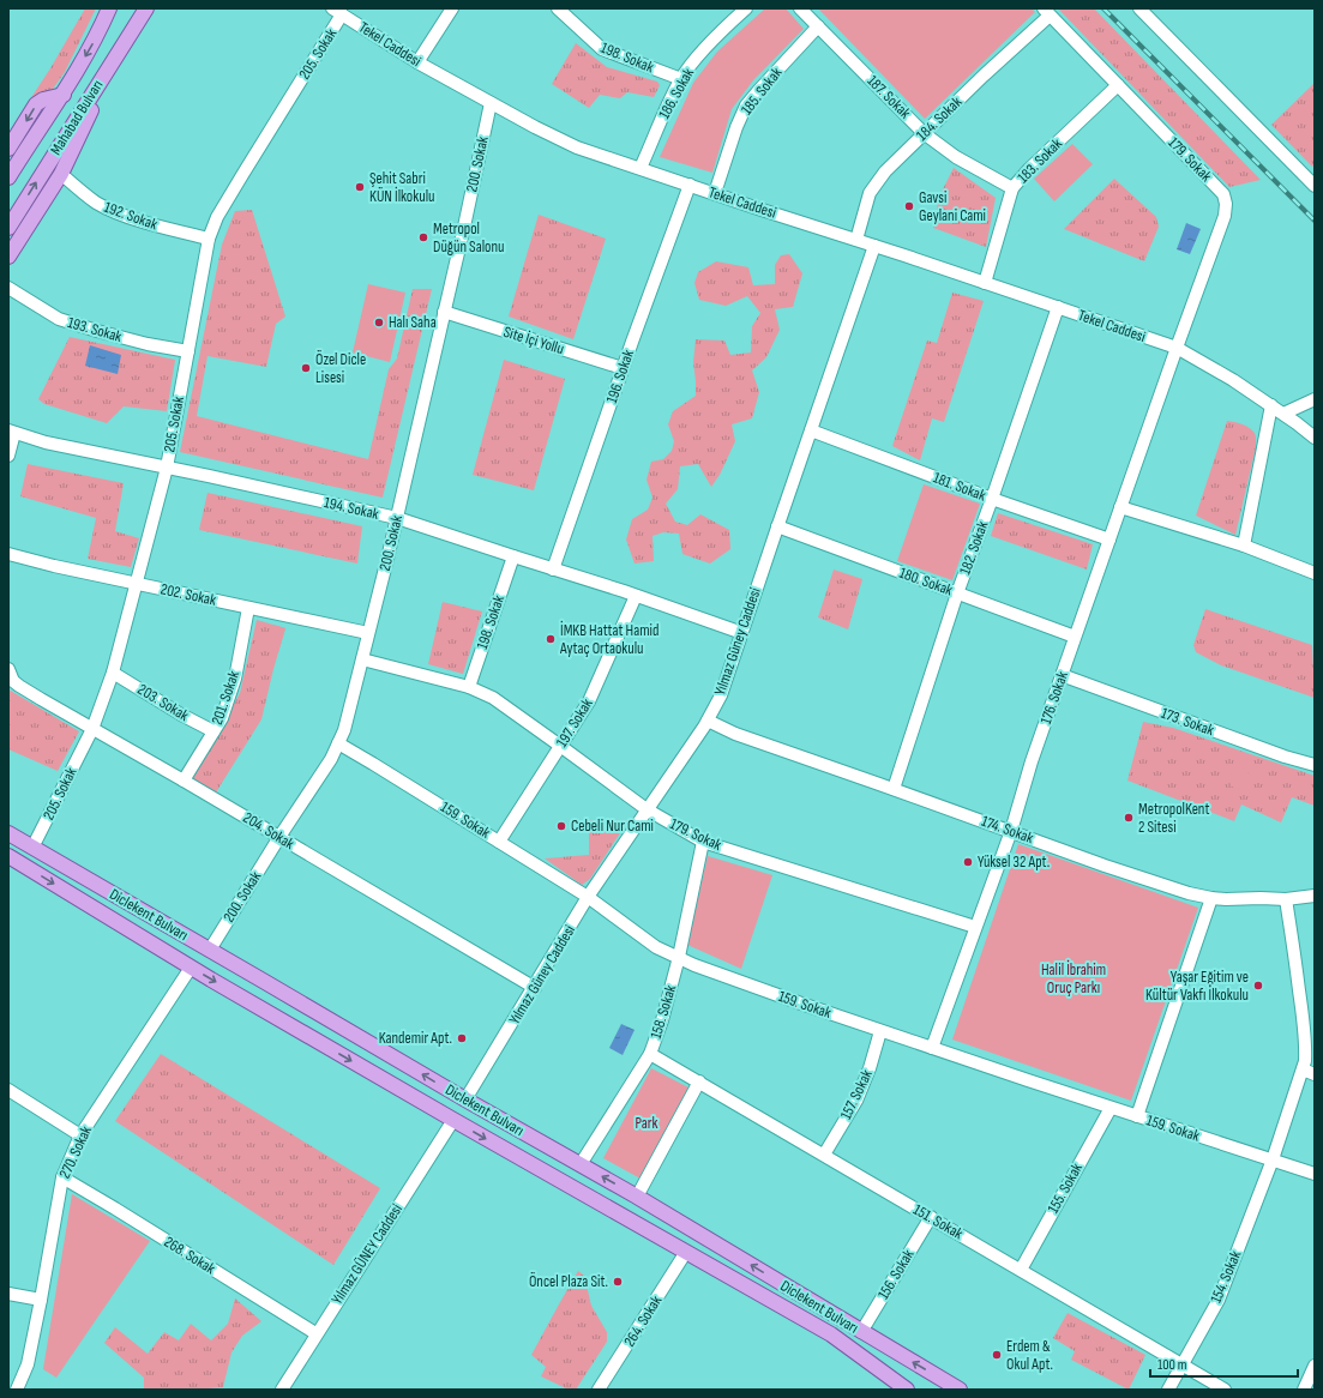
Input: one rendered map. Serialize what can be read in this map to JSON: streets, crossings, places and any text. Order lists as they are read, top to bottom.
{
  "streets": {
    "main road": ["Mahabad Bulvarı", "Diclekent Bulvarı"],
    "street": [
      "Tekel Caddesi",
      "205. Sokak",
      "198. Sokak",
      "185. Sokak",
      "186. Sokak",
      "187. Sokak",
      "184. Sokak",
      "179. Sokak",
      "183. Sokak",
      "200. Sokak",
      "192. Sokak",
      "193. Sokak",
      "Site İçi Yollu",
      "196. Sokak",
      "181. Sokak",
      "194. Sokak",
      "182. Sokak",
      "180. Sokak",
      "202. Sokak",
      "Yılmaz Güney Caddesi",
      "201. Sokak",
      "176. Sokak",
      "203. Sokak",
      "173. Sokak",
      "197. Sokak",
      "159. Sokak",
      "174. Sokak",
      "204. Sokak",
      "158. Sokak",
      "157. Sokak",
      "270. Sokak",
      "155. Sokak",
      "151. Sokak",
      "Yılmaz GÜNEY Caddesi",
      "268. Sokak",
      "156. Sokak",
      "154. Sokak",
      "264. Sokak"
    ]
  },
  "crossings": [
    ["Tekel Caddesi", "205. Sokak"],
    ["Tekel Caddesi", "185. Sokak"],
    ["Tekel Caddesi", "186. Sokak"],
    ["Tekel Caddesi", "184. Sokak"],
    ["Tekel Caddesi", "179. Sokak"],
    ["Tekel Caddesi", "183. Sokak"],
    ["Tekel Caddesi", "200. Sokak"],
    ["Tekel Caddesi", "196. Sokak"],
    ["Tekel Caddesi", "182. Sokak"],
    ["Tekel Caddesi", "Yılmaz Güney Caddesi"],
    ["Tekel Caddesi", "176. Sokak"],
    ["205. Sokak", "192. Sokak"],
    ["205. Sokak", "193. Sokak"],
    ["205. Sokak", "194. Sokak"],
    ["205. Sokak", "202. Sokak"],
    ["205. Sokak", "203. Sokak"],
    ["205. Sokak", "204. Sokak"],
    ["205. Sokak", "Diclekent Bulvarı"],
    ["198. Sokak", "186. Sokak"],
    ["198. Sokak", "179. Sokak"],
    ["198. Sokak", "194. Sokak"],
    ["185. Sokak", "187. Sokak"],
    ["187. Sokak", "184. Sokak"],
    ["187. Sokak", "183. Sokak"],
    ["184. Sokak", "179. Sokak"],
    ["179. Sokak", "183. Sokak"],
    ["179. Sokak", "200. Sokak"],
    ["179. Sokak", "Yılmaz Güney Caddesi"],
    ["179. Sokak", "176. Sokak"],
    ["179. Sokak", "197. Sokak"],
    ["179. Sokak", "158. Sokak"],
    ["200. Sokak", "Site İçi Yollu"],
    ["200. Sokak", "194. Sokak"],
    ["200. Sokak", "202. Sokak"],
    ["200. Sokak", "159. Sokak"],
    ["200. Sokak", "204. Sokak"],
    ["200. Sokak", "Diclekent Bulvarı"],
    ["Site İçi Yollu", "196. Sokak"],
    ["196. Sokak", "194. Sokak"],
    ["181. Sokak", "182. Sokak"],
    ["181. Sokak", "Yılmaz Güney Caddesi"],
    ["181. Sokak", "176. Sokak"],
    ["194. Sokak", "Yılmaz Güney Caddesi"],
    ["194. Sokak", "197. Sokak"],
    ["182. Sokak", "180. Sokak"],
    ["182. Sokak", "174. Sokak"],
    ["180. Sokak", "Yılmaz Güney Caddesi"],
    ["180. Sokak", "176. Sokak"],
    ["202. Sokak", "201. Sokak"],
    ["Yılmaz Güney Caddesi", "159. Sokak"],
    ["Yılmaz Güney Caddesi", "174. Sokak"],
    ["Yılmaz Güney Caddesi", "204. Sokak"],
    ["Yılmaz Güney Caddesi", "Diclekent Bulvarı"],
    ["201. Sokak", "203. Sokak"],
    ["201. Sokak", "204. Sokak"],
    ["176. Sokak", "173. Sokak"],
    ["176. Sokak", "159. Sokak"],
    ["176. Sokak", "174. Sokak"],
    ["197. Sokak", "159. Sokak"],
    ["159. Sokak", "158. Sokak"],
    ["159. Sokak", "157. Sokak"],
    ["159. Sokak", "155. Sokak"],
    ["159. Sokak", "154. Sokak"],
    ["174. Sokak", "154. Sokak"],
    ["Diclekent Bulvarı", "158. Sokak"],
    ["Diclekent Bulvarı", "270. Sokak"],
    ["Diclekent Bulvarı", "Yılmaz GÜNEY Caddesi"],
    ["Diclekent Bulvarı", "156. Sokak"],
    ["Diclekent Bulvarı", "264. Sokak"],
    ["158. Sokak", "151. Sokak"],
    ["157. Sokak", "151. Sokak"],
    ["270. Sokak", "268. Sokak"],
    ["155. Sokak", "151. Sokak"],
    ["151. Sokak", "156. Sokak"],
    ["151. Sokak", "154. Sokak"],
    ["Yılmaz GÜNEY Caddesi", "268. Sokak"]
  ],
  "parks": ["Halil İbrahim Oruç Parkı", "Park"],
  "places": [
    "Şehit Sabri KÜN İlkokulu",
    "Gavsi Geylani Cami",
    "Metropol Düğün Salonu",
    "Halı Saha",
    "Özel Dicle Lisesi",
    "İMKB Hattat Hamid Aytaç Ortaokulu",
    "MetropolKent 2 Sitesi",
    "Cebeli Nur Cami",
    "Yüksel 32 Apt.",
    "Yaşar Eğitim ve Kültür Vakfı İlkokulu",
    "Kandemir Apt.",
    "Öncel Plaza Sit.",
    "Erdem & Okul Apt."
  ],
  "scale_bar": "100 m"
}
